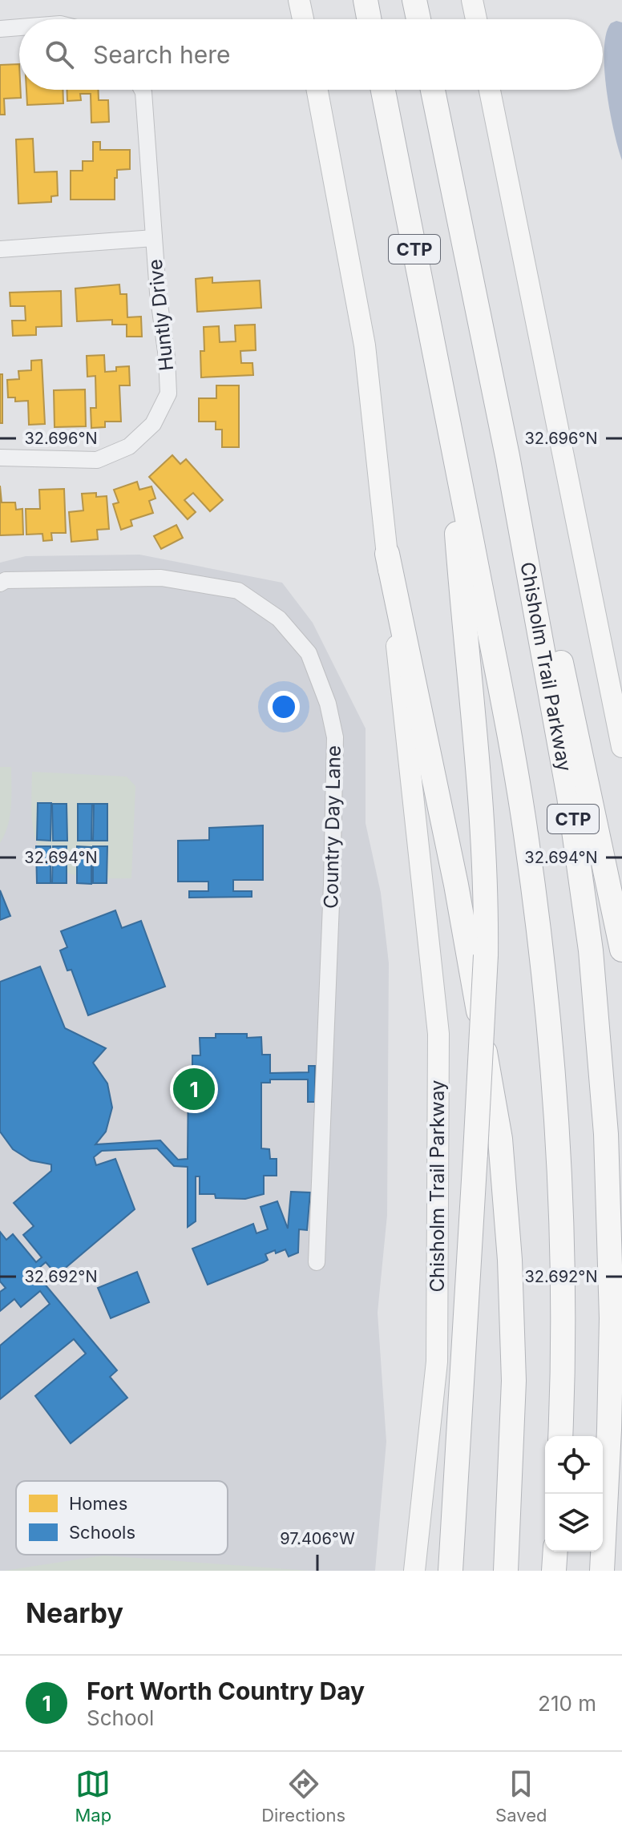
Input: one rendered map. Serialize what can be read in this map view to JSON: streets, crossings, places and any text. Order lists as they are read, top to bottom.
{
  "streets": {
    "highway": ["CTP", "Chisholm Trail Parkway"],
    "street": ["Huntly Drive", "Country Day Lane"]
  },
  "legend": ["Homes", "Schools"],
  "page": {
    "search": "Search here",
    "pins": "1",
    "heading": "Nearby",
    "list": [
      {
        "mark": "1",
        "name": "Fort Worth Country Day",
        "note": "School",
        "value": "210 m"
      }
    ],
    "nav": ["Map", "Directions", "Saved"]
  },
  "coordinates": [
    "32.696°N",
    "32.694°N",
    "32.692°N",
    "97.406°W"
  ]
}
